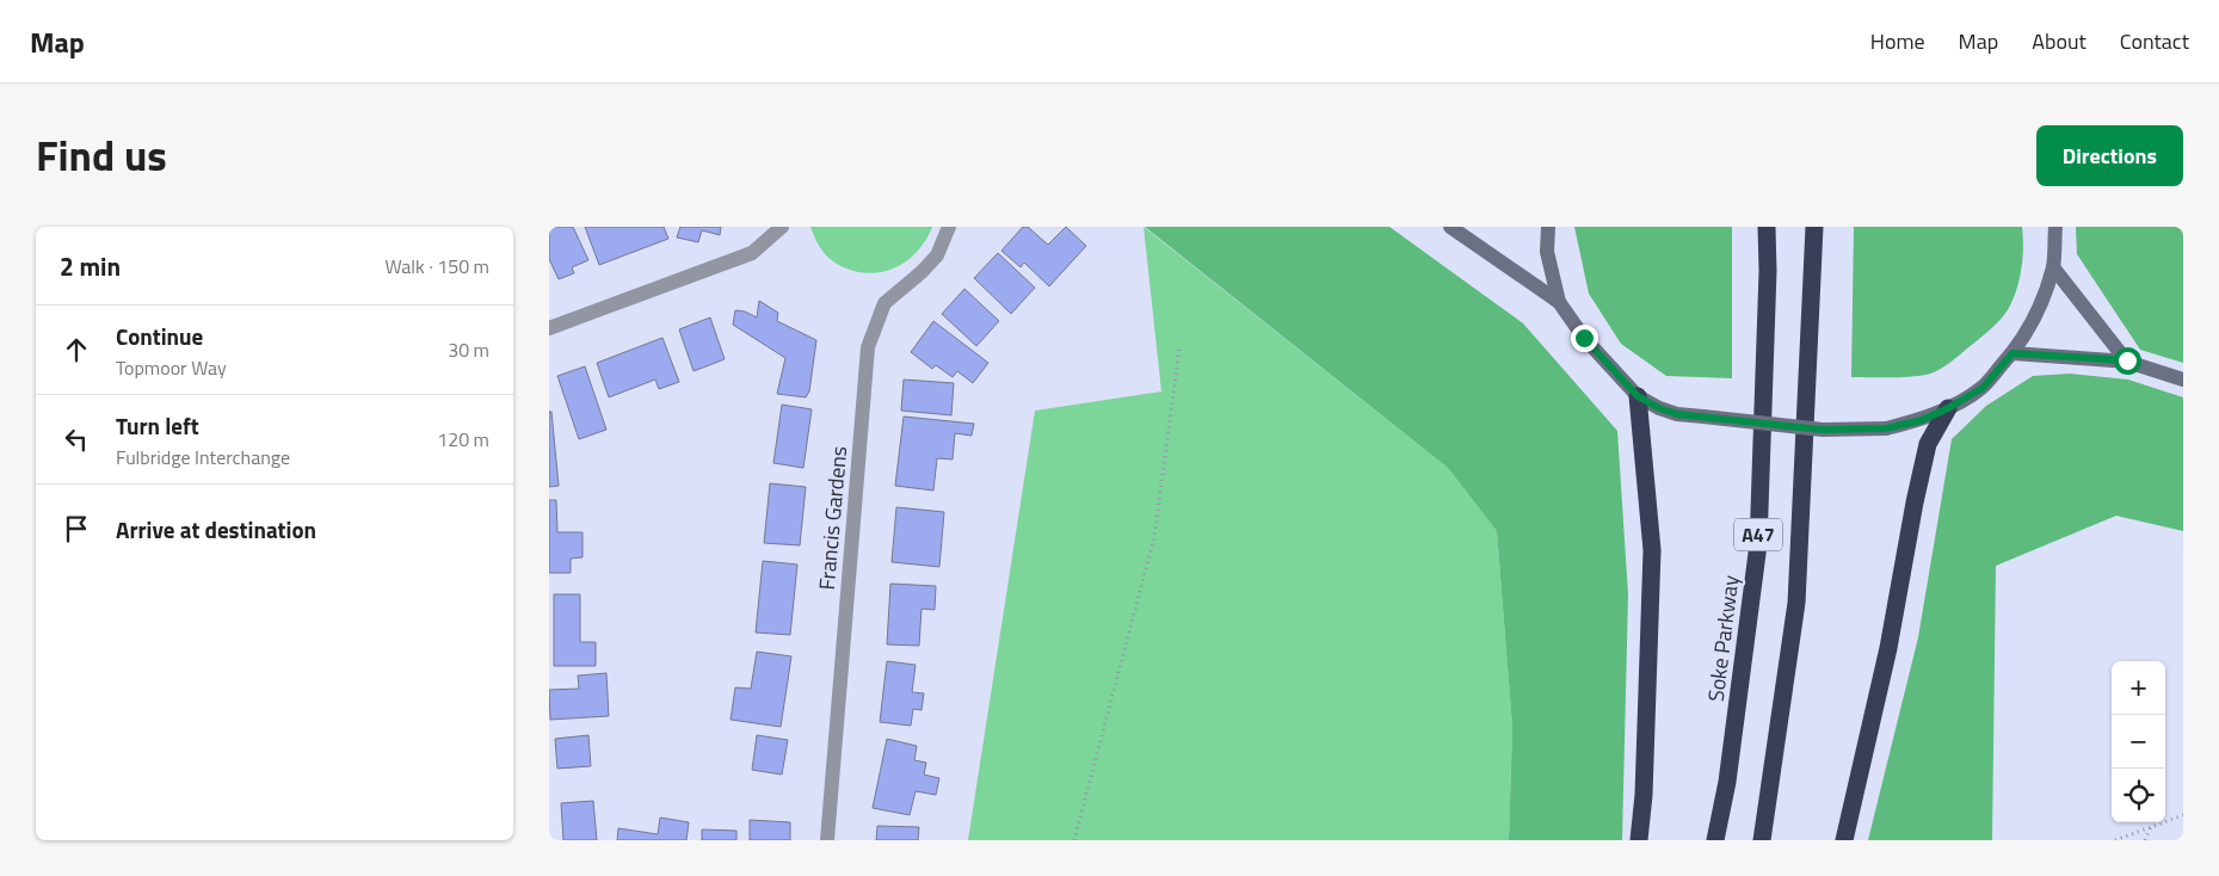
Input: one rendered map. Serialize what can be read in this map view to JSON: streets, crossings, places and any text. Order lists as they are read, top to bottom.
{
  "streets": {
    "highway": ["A47", "Soke Parkway"],
    "street": ["Francis Gardens"]
  },
  "page": {
    "header": "Map",
    "nav": [
      "Home",
      "Map",
      "About",
      "Contact"
    ],
    "title": "Find us",
    "buttons": "Directions",
    "heading": ["2 min", "Walk · 150 m"],
    "list": [
      ["Continue", "Topmoor Way", "30 m"],
      ["Turn left", "Fulbridge Interchange", "120 m"],
      "Arrive at destination"
    ],
    "map_buttons": ["+", "−"]
  }
}
